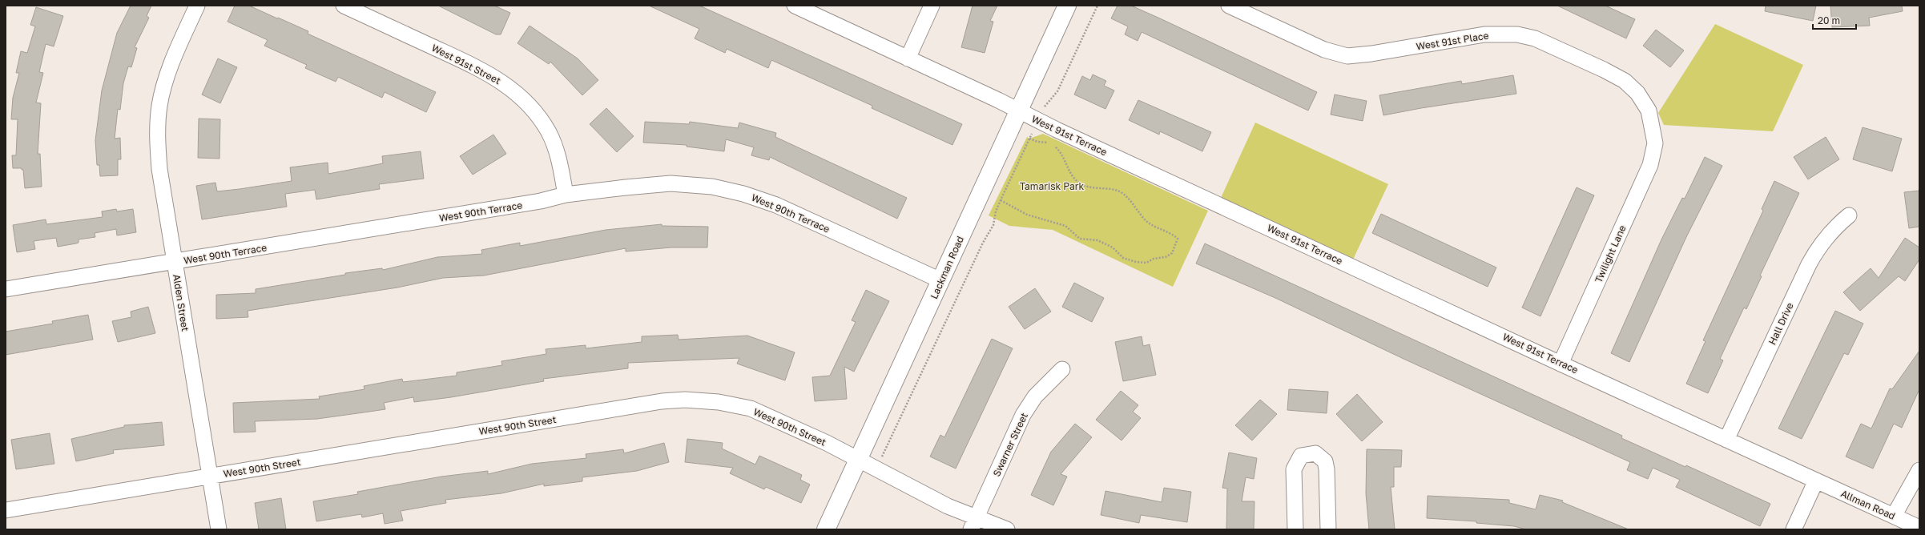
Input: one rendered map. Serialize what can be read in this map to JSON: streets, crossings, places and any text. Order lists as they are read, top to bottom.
{
  "streets": {
    "main road": ["Lackman Road"],
    "street": [
      "West 91st Place",
      "West 91st Street",
      "West 91st Terrace",
      "West 90th Terrace",
      "Twilight Lane",
      "Alden Street",
      "Hall Drive",
      "West 90th Street",
      "Swarner Street",
      "Allman Road"
    ]
  },
  "crossings": [
    ["West 91st Place", "Twilight Lane"],
    ["West 91st Street", "West 90th Terrace"],
    ["West 91st Terrace", "Twilight Lane"],
    ["West 91st Terrace", "Lackman Road"],
    ["West 91st Terrace", "Hall Drive"],
    ["West 91st Terrace", "Allman Road"],
    ["West 90th Terrace", "Lackman Road"],
    ["West 90th Terrace", "Alden Street"],
    ["Lackman Road", "West 90th Street"],
    ["Alden Street", "West 90th Street"],
    ["West 90th Street", "Swarner Street"]
  ],
  "parks": ["Tamarisk Park"],
  "scale_bar": "20 m"
}
